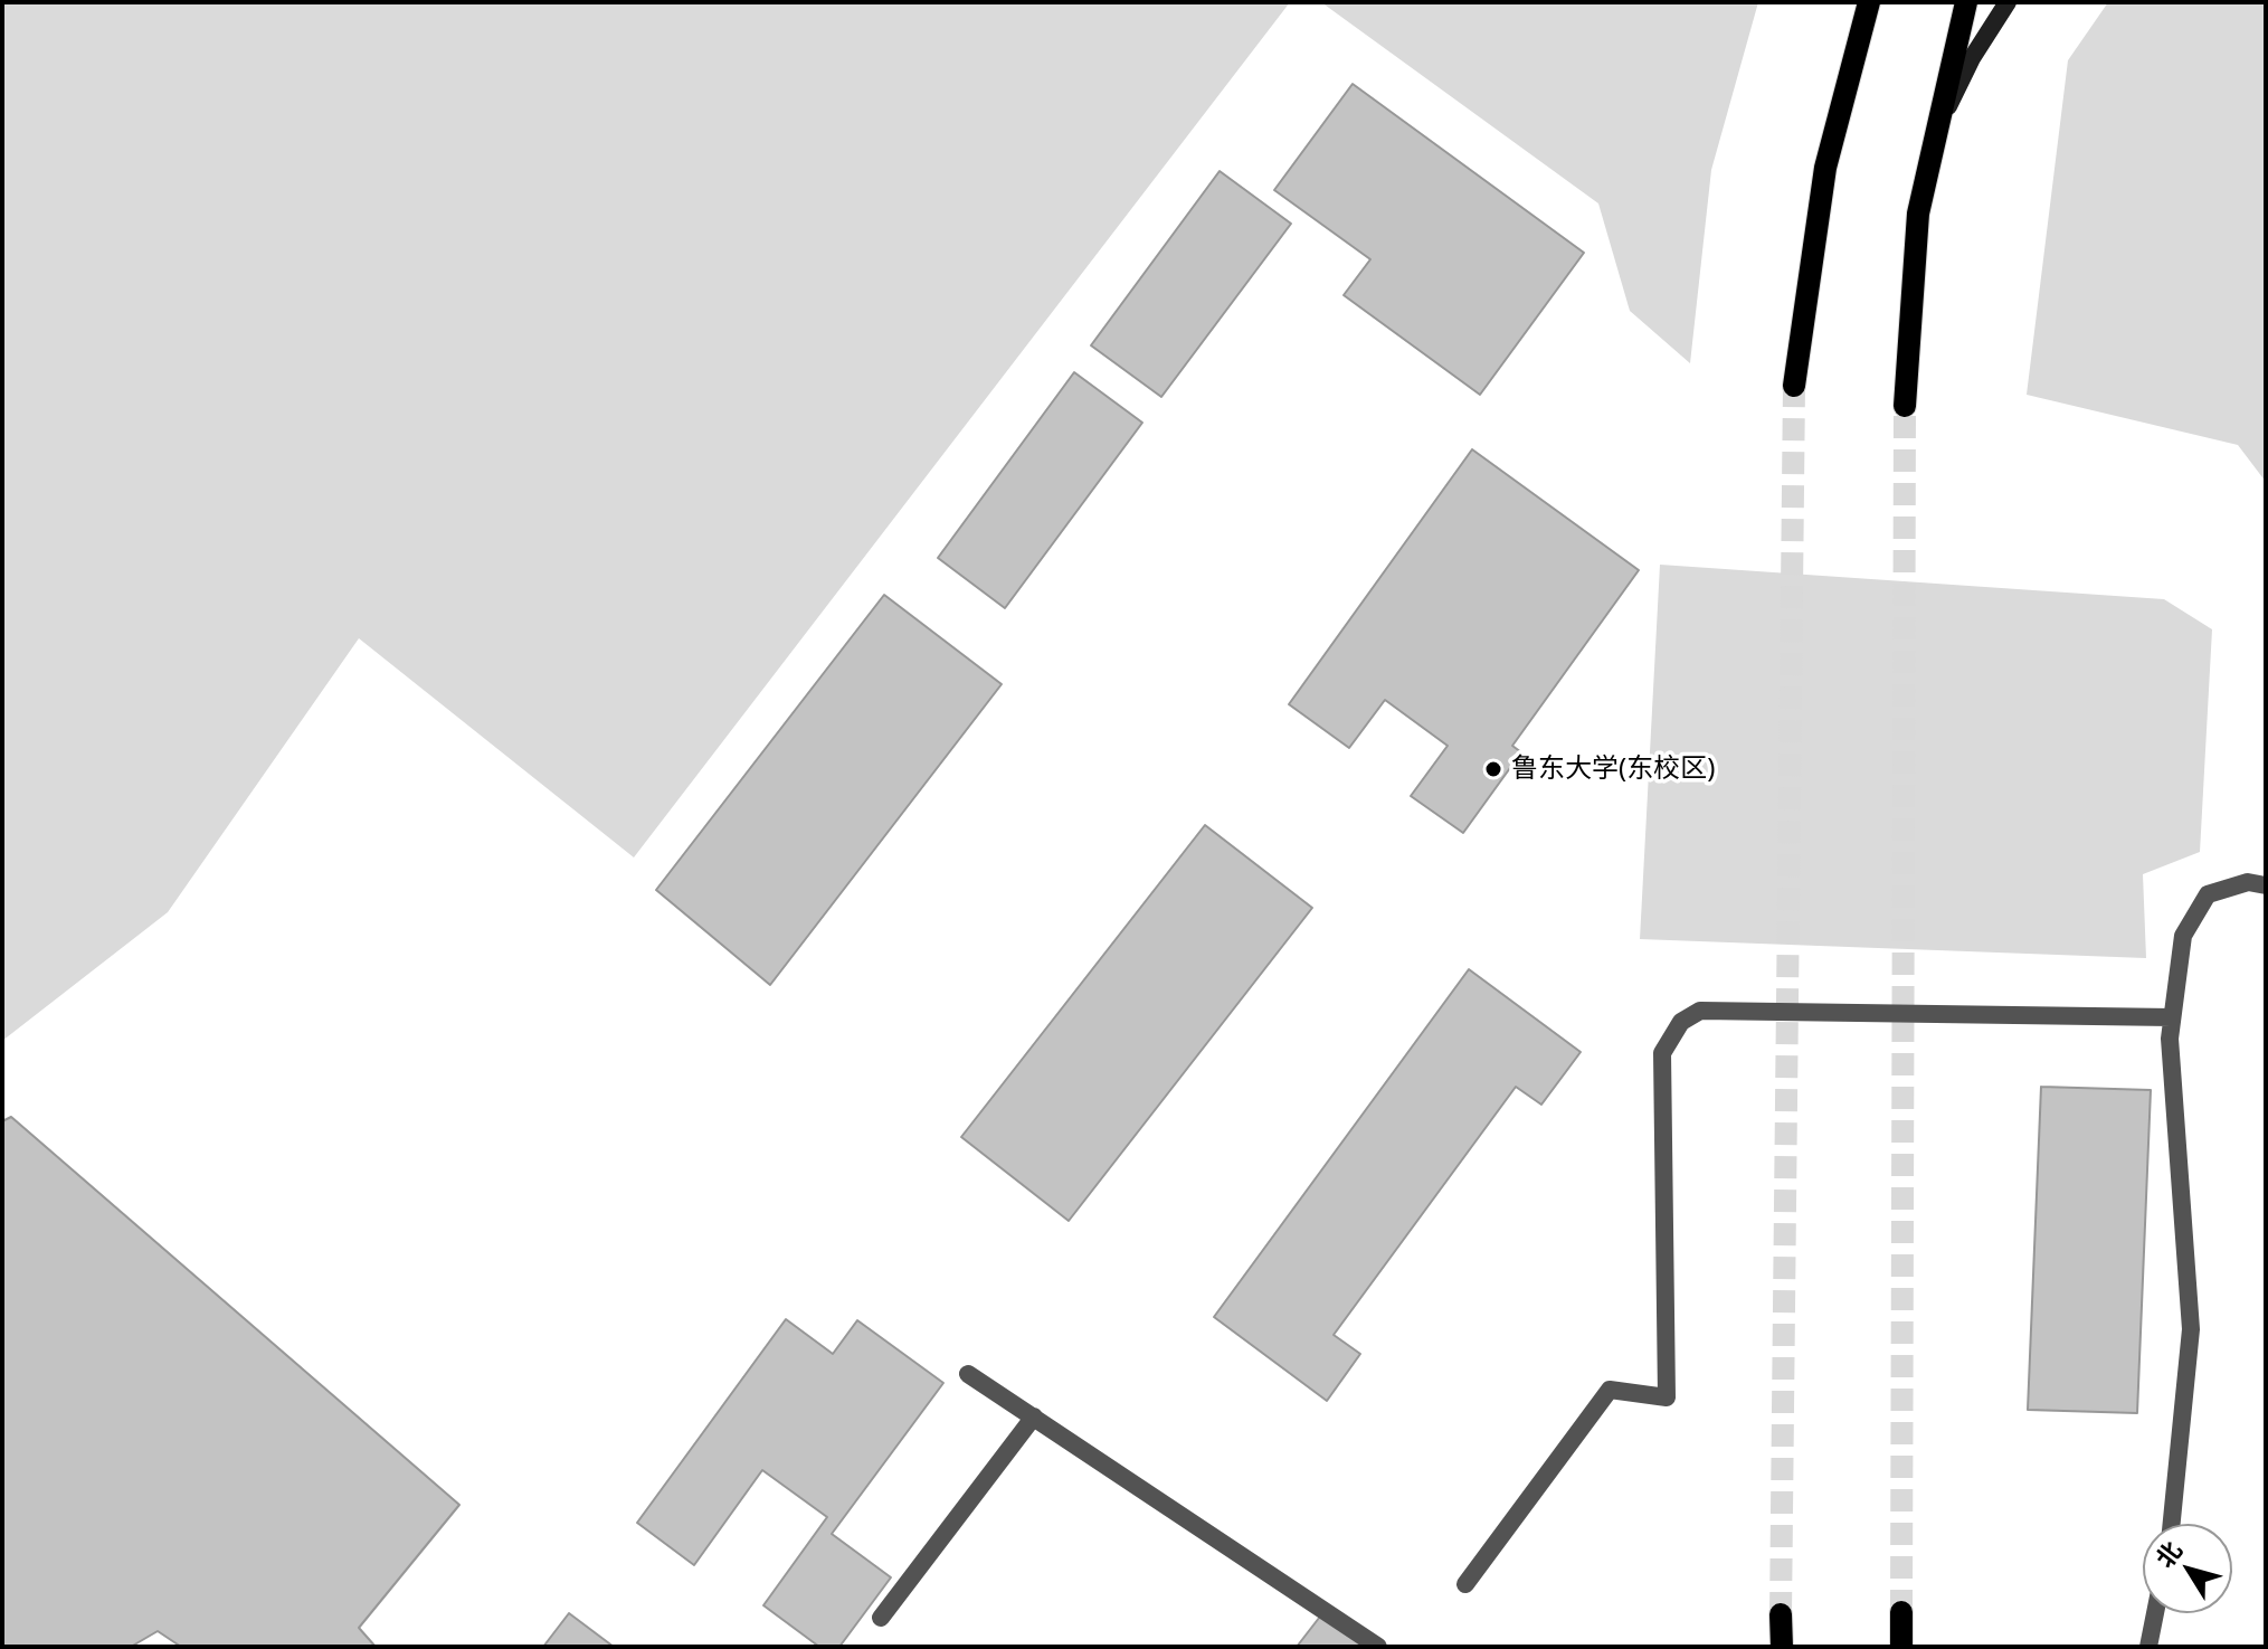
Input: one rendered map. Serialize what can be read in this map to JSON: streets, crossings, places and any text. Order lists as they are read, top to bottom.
{
  "places": ["鲁东大学(东校区)"],
  "north": "top left"
}
